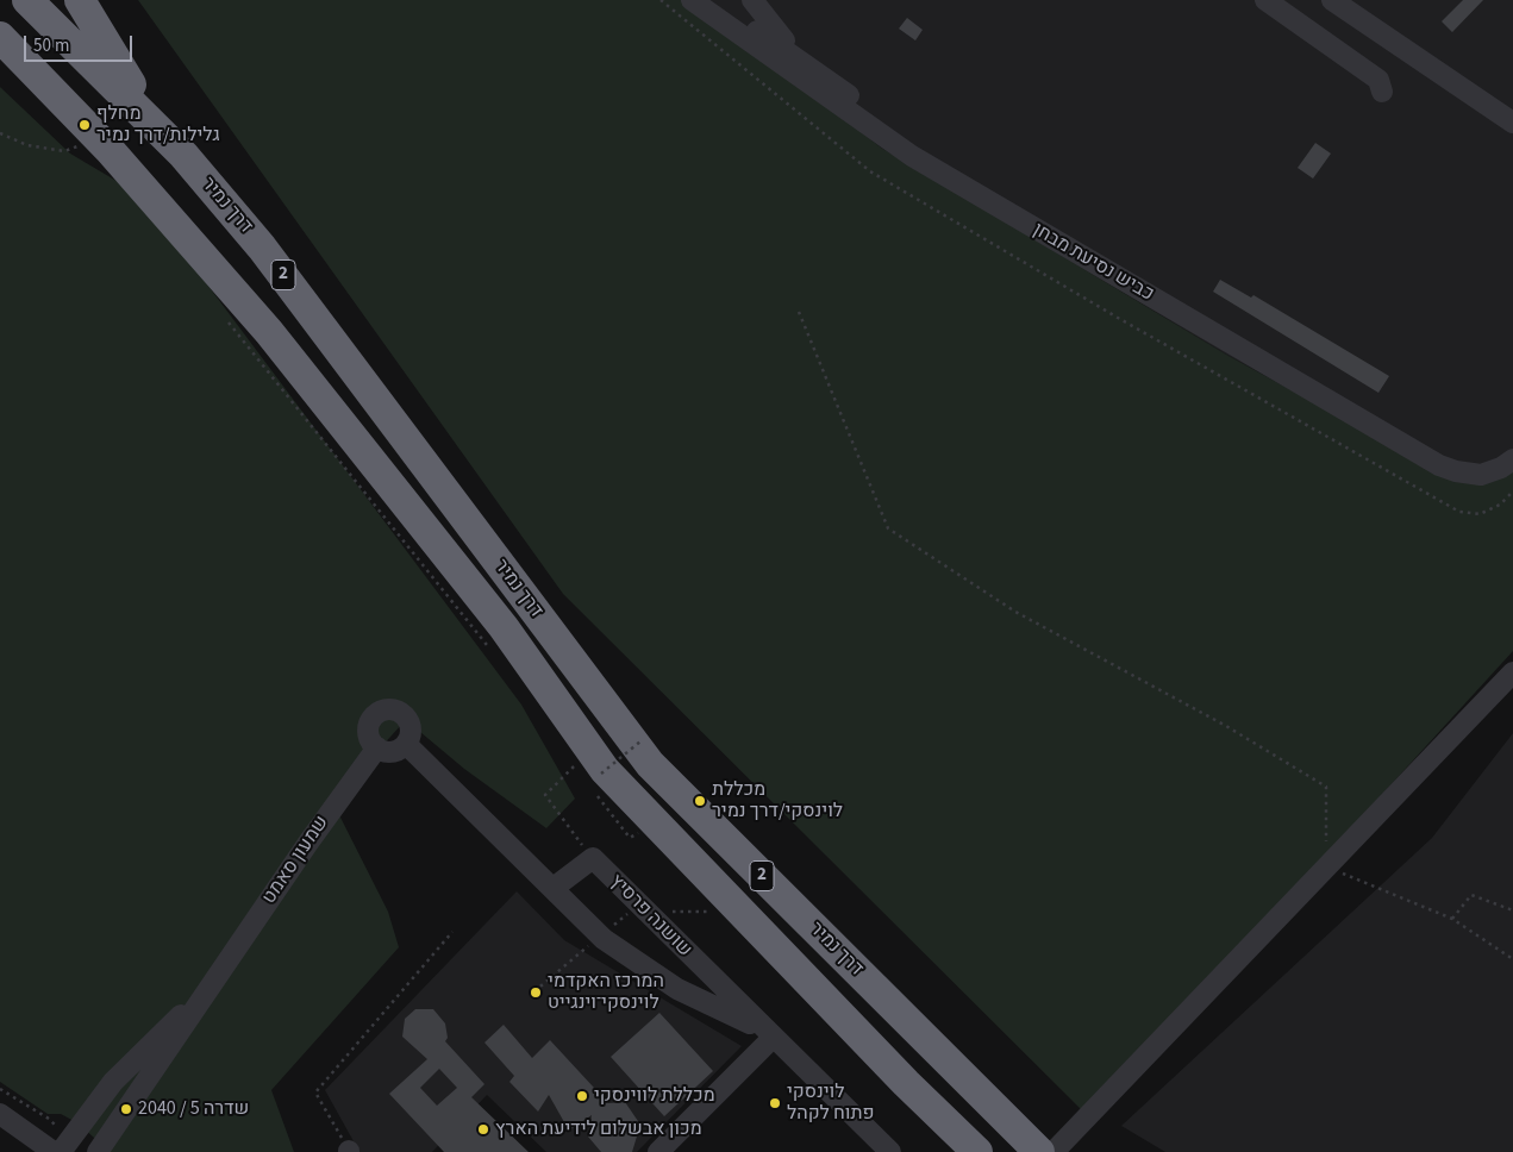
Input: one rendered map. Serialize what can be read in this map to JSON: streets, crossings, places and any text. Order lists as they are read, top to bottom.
{
  "streets": {
    "highway": ["דרך נמיר", "2"],
    "street": ["כביש נסיעת מבחן", "שמעון סאמט", "שושנה פרסיץ"]
  },
  "places": [
    "מחלף גלילות/דרך נמיר",
    "מכללת לוינסקי/דרך נמיר",
    "המרכז האקדמי לוינסקי־וינגייט",
    "מכללת לווינסקי",
    "לוינסקי פתוח לקהל",
    "שדרה 5 / 2040",
    "מכון אבשלום לידיעת הארץ"
  ],
  "scale_bar": "50 m"
}
